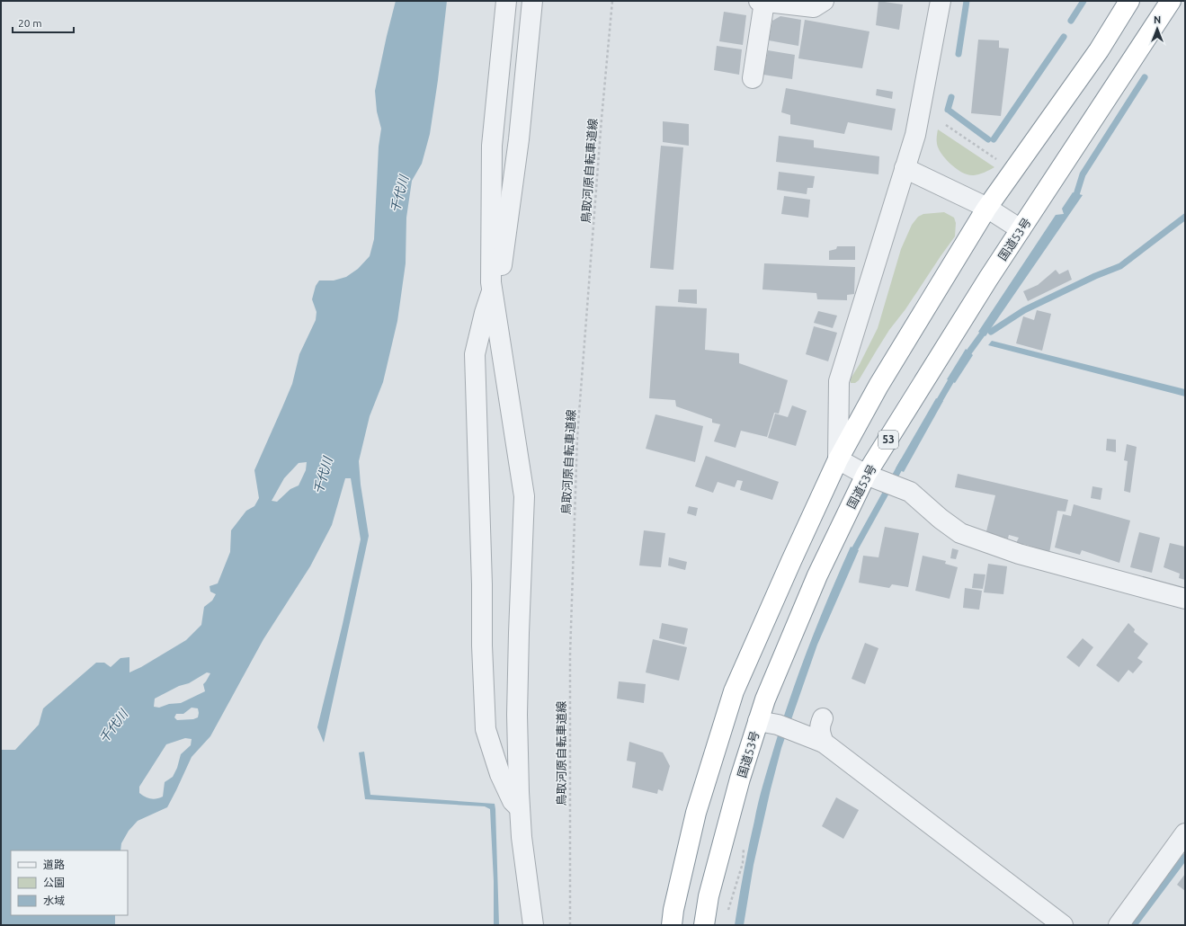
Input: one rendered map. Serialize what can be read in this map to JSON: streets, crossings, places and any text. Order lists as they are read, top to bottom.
{
  "streets": {
    "highway": ["国道53号", "53"],
    "path": ["鳥取河原自転車道線"]
  },
  "water": ["千代川"],
  "legend": ["道路", "公園", "水域"],
  "scale_bar": "20 m",
  "north": "top"
}
